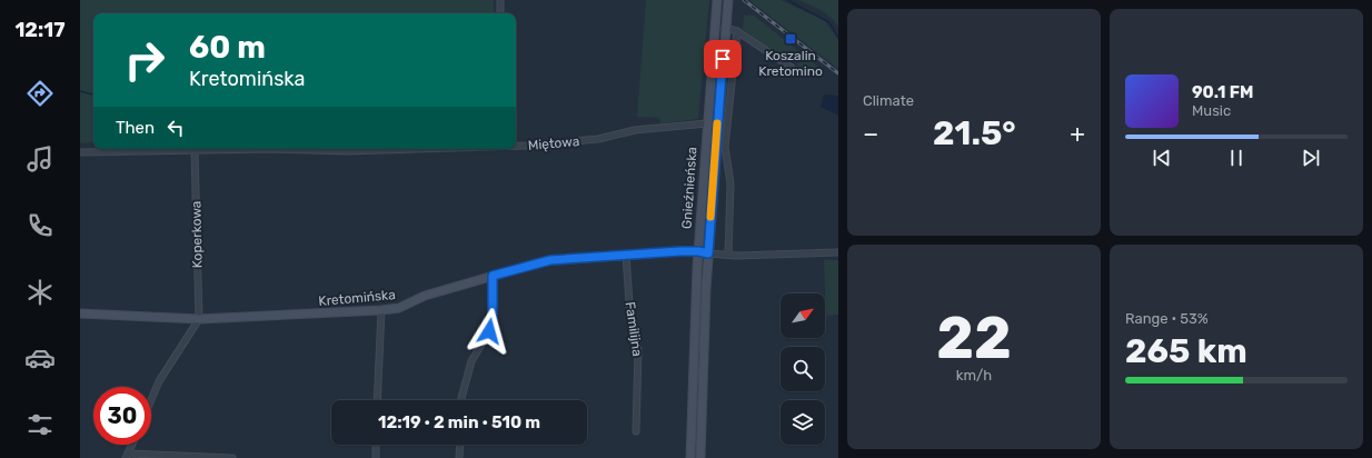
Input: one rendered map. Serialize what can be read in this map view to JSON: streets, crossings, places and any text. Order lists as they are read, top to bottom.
{
  "streets": {
    "main road": ["Gnieźnieńska", "Kretomińska"],
    "street": ["Miętowa", "Koperkowa", "Familijna"]
  },
  "crossings": [
    ["Miętowa", "Gnieźnieńska"],
    ["Miętowa", "Koperkowa"],
    ["Gnieźnieńska", "Kretomińska"],
    ["Koperkowa", "Kretomińska"],
    ["Kretomińska", "Familijna"]
  ],
  "places": {
    "transit": ["Koszalin Kretomino"]
  },
  "north": "top right",
  "page": {
    "tabs": "12:17",
    "tile": [
      "Climate",
      ["22", "km/h"],
      ["Range · 53%", "265 km"]
    ],
    "turn": ["60 m", "Kretomińska"],
    "song": ["90.1 FM", "Music"],
    "then": "Then",
    "heat": ["−", "21.5°", "+"],
    "limit": "30",
    "trip": "12:19 · 2 min · 510 m"
  }
}
